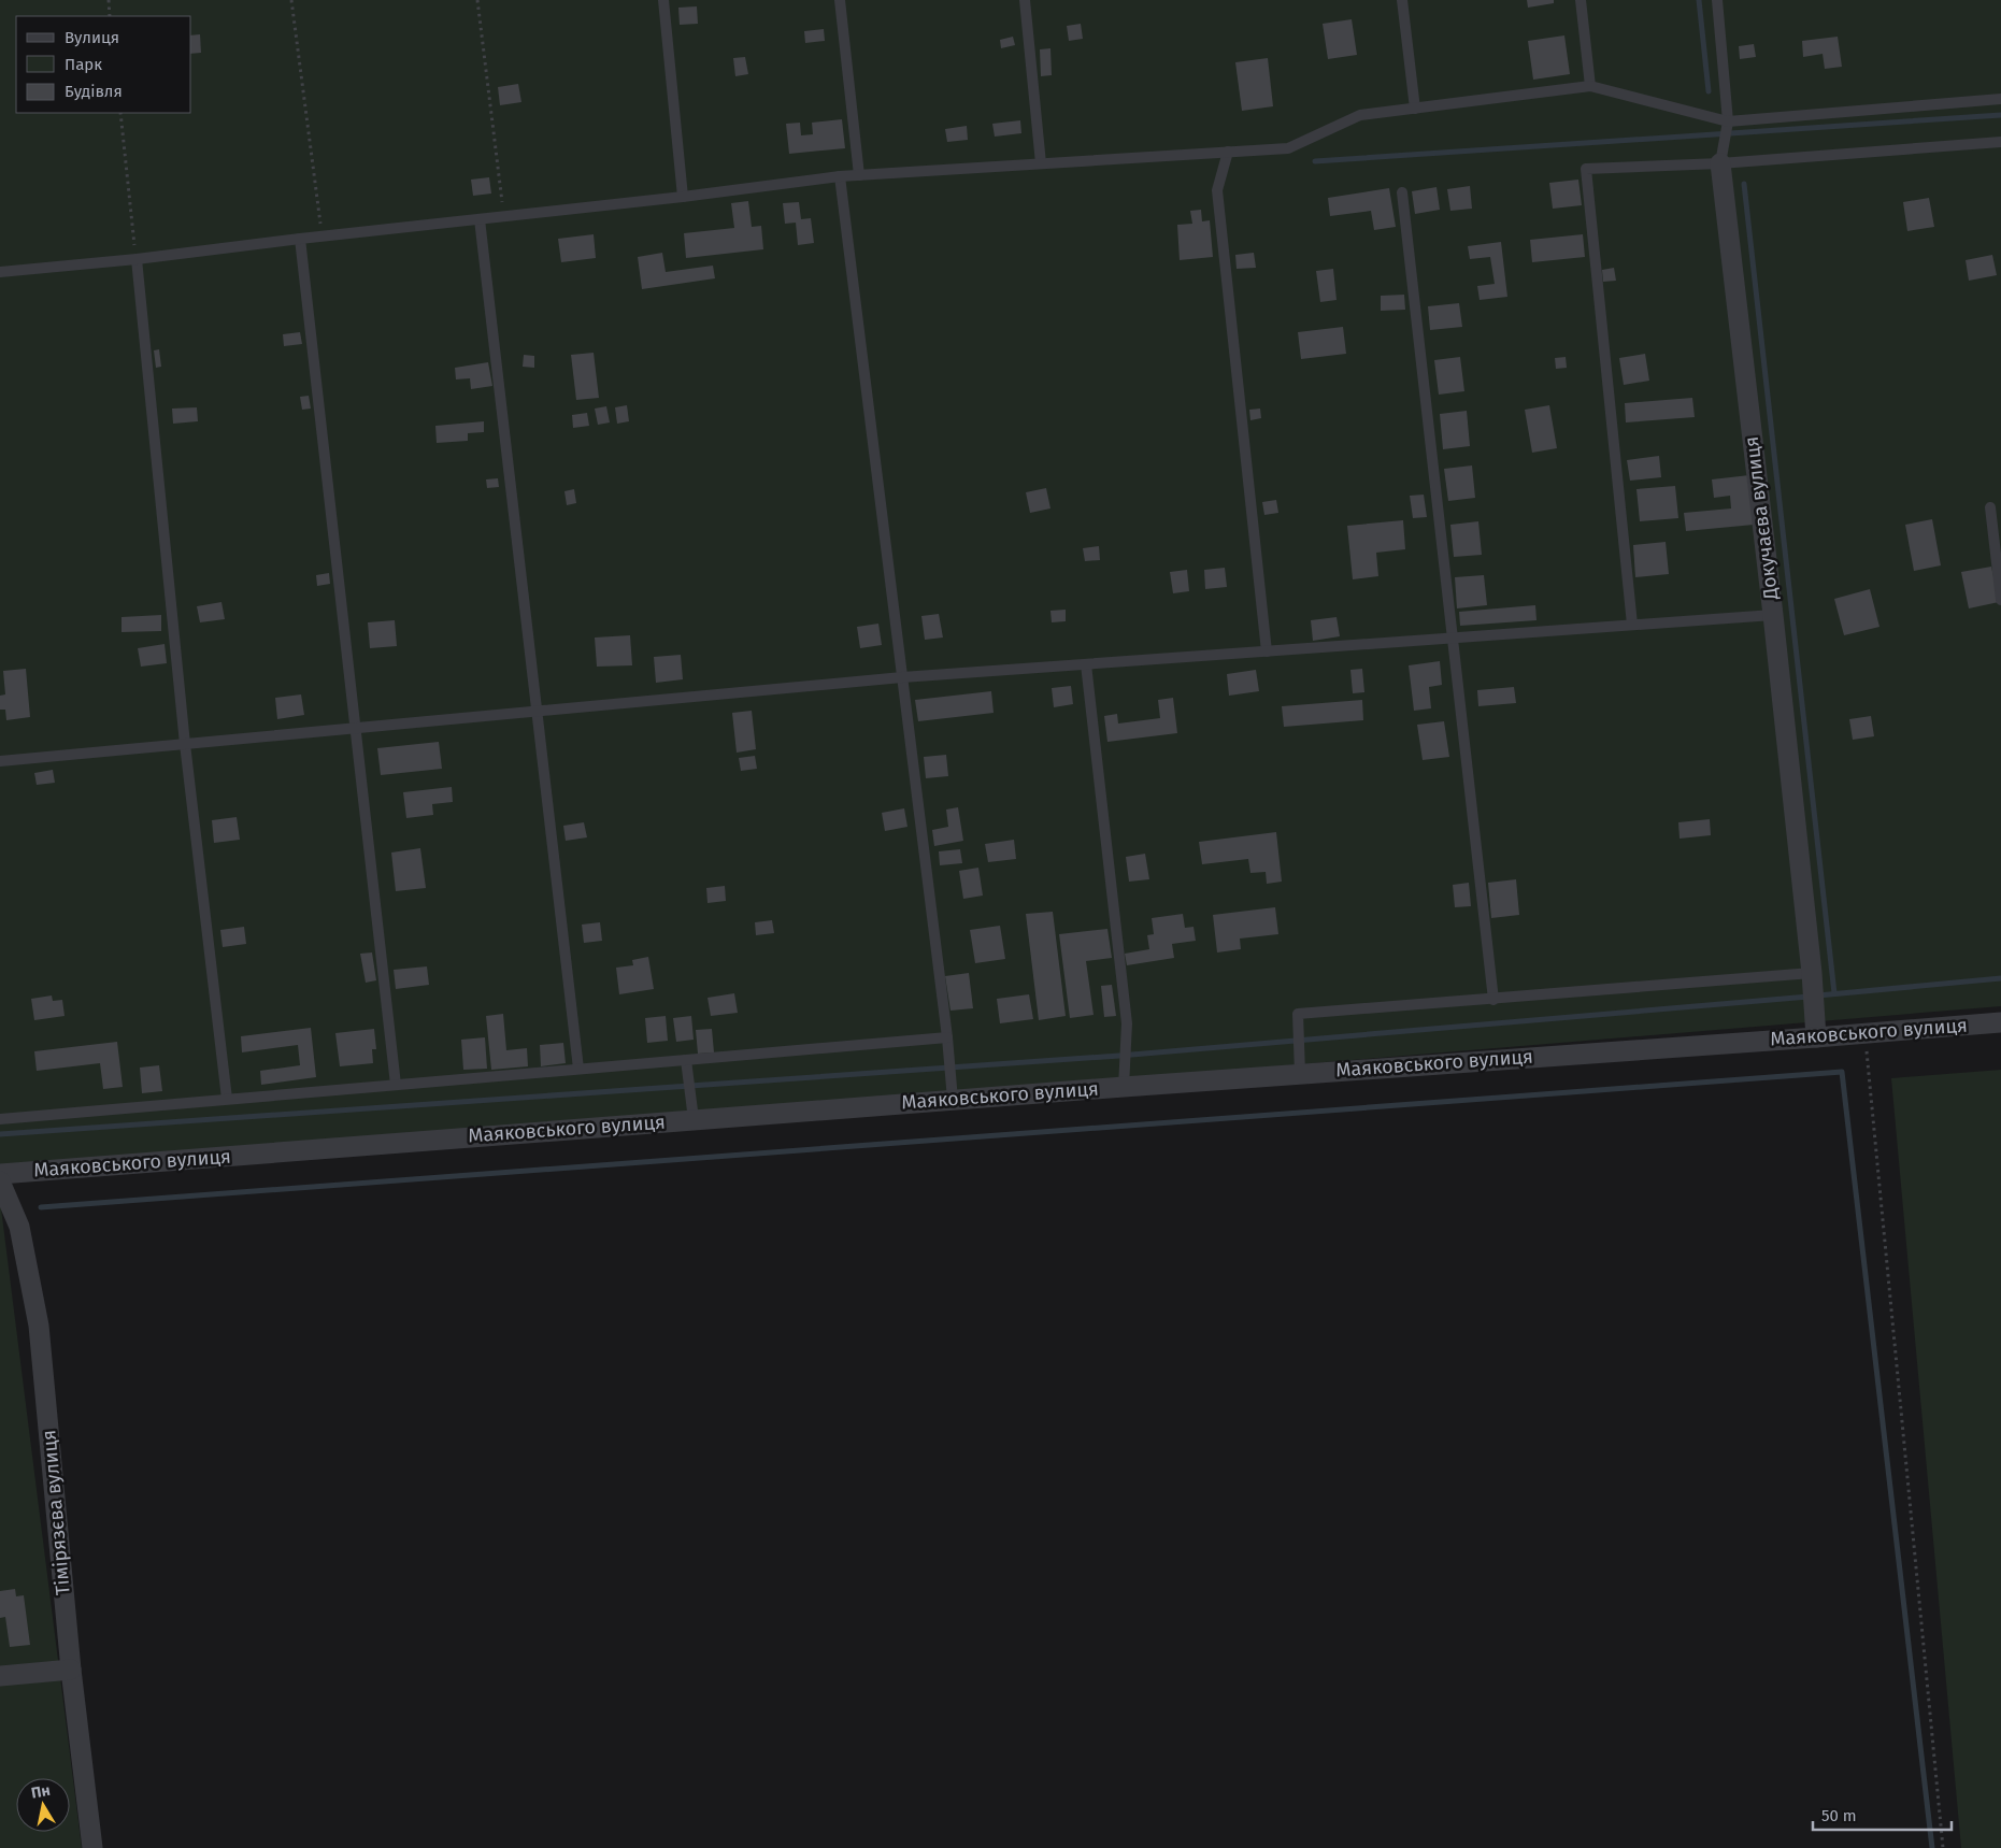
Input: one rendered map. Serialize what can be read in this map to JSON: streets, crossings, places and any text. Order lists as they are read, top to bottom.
{
  "streets": {
    "street": ["Докучаєва вулиця", "Маяковського вулиця", "Тімірязєва вулиця"]
  },
  "crossings": [
    ["Докучаєва вулиця", "Маяковського вулиця"]
  ],
  "legend": ["Вулиця", "Парк", "Будівля"],
  "scale_bar": "50 m",
  "north": "top"
}
